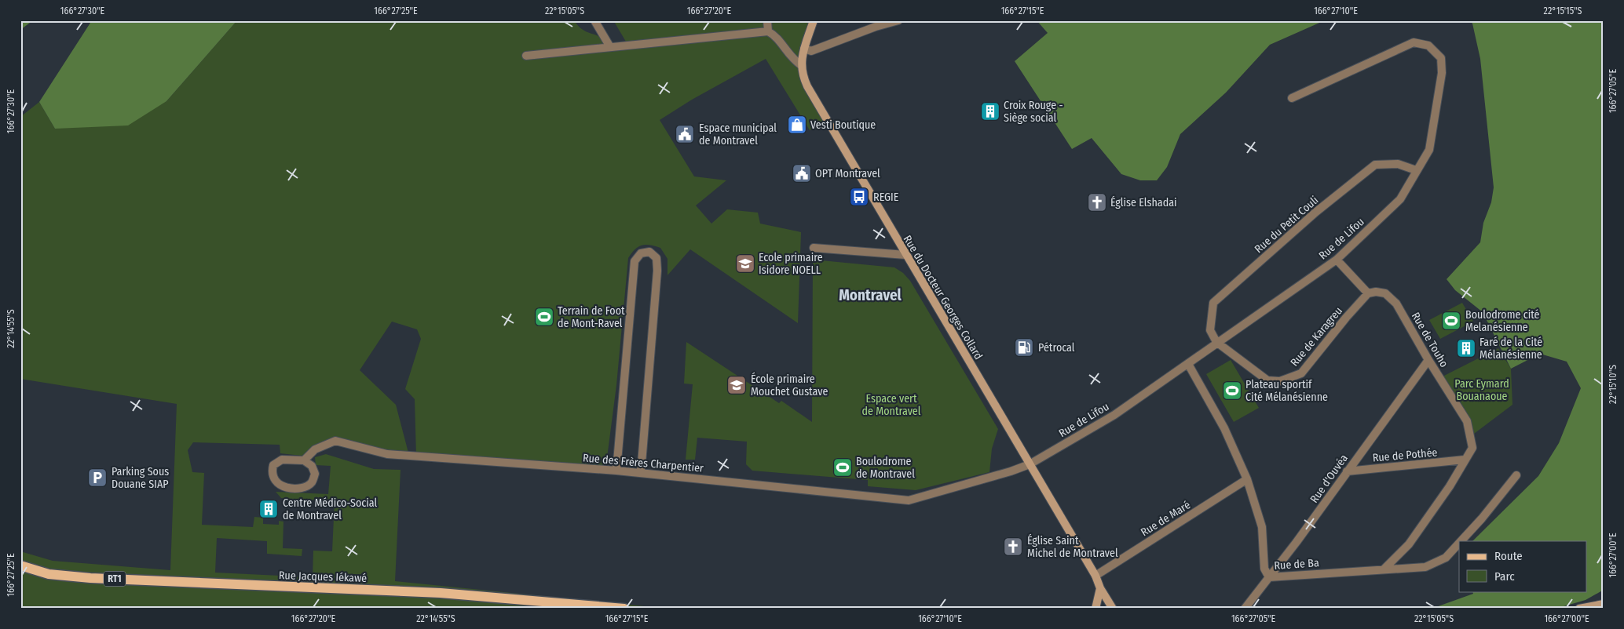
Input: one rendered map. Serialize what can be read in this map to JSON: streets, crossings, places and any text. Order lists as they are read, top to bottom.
{
  "streets": {
    "main road": ["Rue Jacques Iékawé", "RT1"],
    "street": [
      "Rue du Petit Couli",
      "Rue de Lifou",
      "Rue du Docteur Georges Collard",
      "Rue de Karagreu",
      "Rue de Touho",
      "Rue de Pothée",
      "Rue des Frères Charpentier",
      "Rue d'Ouvéa",
      "Rue de Maré",
      "Rue de Ba"
    ]
  },
  "crossings": [
    ["Rue du Petit Couli", "Rue de Lifou"],
    ["Rue du Petit Couli", "Rue de Karagreu"],
    ["Rue de Lifou", "Rue du Docteur Georges Collard"],
    ["Rue de Lifou", "Rue de Karagreu"],
    ["Rue de Lifou", "Rue des Frères Charpentier"],
    ["Rue de Lifou", "Rue de Ba"],
    ["Rue du Docteur Georges Collard", "Rue des Frères Charpentier"],
    ["Rue du Docteur Georges Collard", "Rue de Maré"],
    ["Rue de Karagreu", "Rue de Touho"],
    ["Rue de Touho", "Rue de Pothée"],
    ["Rue de Touho", "Rue d'Ouvéa"],
    ["Rue de Touho", "Rue de Ba"],
    ["Rue de Pothée", "Rue d'Ouvéa"],
    ["Rue d'Ouvéa", "Rue de Ba"],
    ["Rue de Maré", "Rue de Ba"]
  ],
  "districts": ["Montravel"],
  "parks": ["Parc Eymard Bouanaoue", "Espace vert de Montravel"],
  "places": {
    "building": ["Croix Rouge - Siège social", "Faré de la Cité Mélanésienne", "Centre Médico-Social de Montravel"],
    "shop": ["Vesti Boutique"],
    "public building": ["Espace municipal de Montravel", "OPT Montravel"],
    "bus stop": ["REGIE"],
    "church": ["Église Elshadai", "Église Saint Michel de Montravel"],
    "school or university": ["Ecole primaire Isidore NOELL", "École primaire Mouchet Gustave"],
    "sports": [
      "Terrain de Foot de Mont-Ravel",
      "Boulodrome cité Melanésienne",
      "Plateau sportif Cité Mélanésienne",
      "Boulodrome de Montravel"
    ],
    "fuel station": ["Pétrocal"],
    "parking": ["Parking Sous Douane SIAP"]
  },
  "legend": ["Route", "Parc"],
  "coordinates": [
    "166°27'30\"E",
    "166°27'25\"E",
    "22°15'05\"S",
    "166°27'20\"E",
    "166°27'15\"E",
    "166°27'10\"E",
    "22°15'15\"S",
    "166°27'05\"E",
    "22°14'55\"S",
    "22°15'10\"S",
    "166°27'00\"E"
  ]
}
